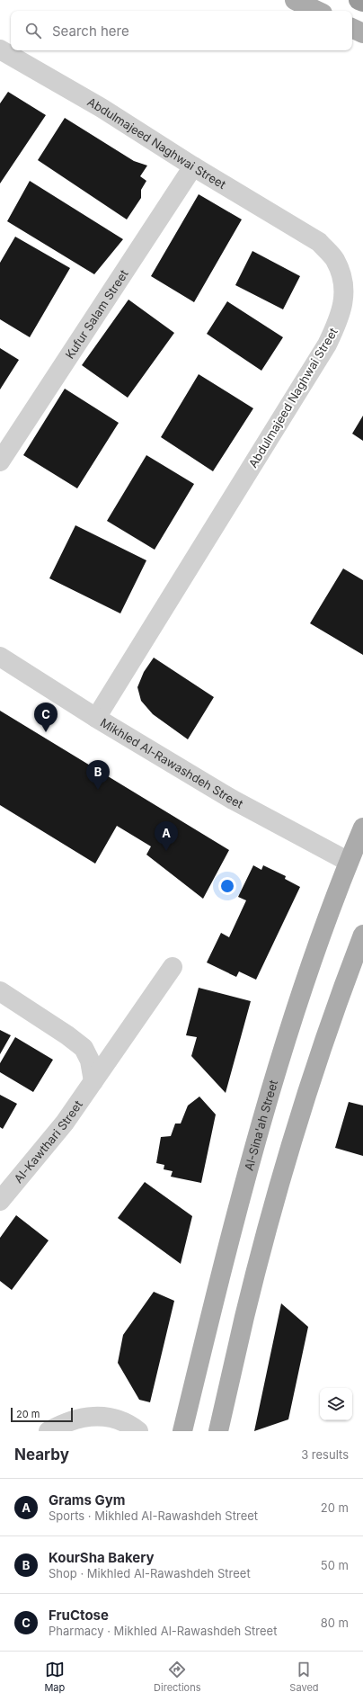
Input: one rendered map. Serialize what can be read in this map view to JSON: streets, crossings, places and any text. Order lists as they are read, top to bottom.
{
  "streets": {
    "main road": ["Al-Sina'ah Street"],
    "street": [
      "Abdulmajeed Naghwai Street",
      "Kufur Salam Street",
      "Mikhled Al-Rawashdeh Street",
      "Al-Kawthari Street"
    ]
  },
  "crossings": [
    ["Abdulmajeed Naghwai Street", "Kufur Salam Street"],
    ["Abdulmajeed Naghwai Street", "Mikhled Al-Rawashdeh Street"],
    ["Mikhled Al-Rawashdeh Street", "Al-Sina'ah Street"]
  ],
  "scale_bar": "20 m",
  "page": {
    "search": "Search here",
    "pins": ["C", "B", "A"],
    "scale": "20 m",
    "heading": ["Nearby", "3 results"],
    "list": [
      {
        "mark": "A",
        "name": "Grams Gym",
        "note": "Sports · Mikhled Al-Rawashdeh Street",
        "value": "20 m"
      },
      {
        "mark": "B",
        "name": "KourSha Bakery",
        "note": "Shop · Mikhled Al-Rawashdeh Street",
        "value": "50 m"
      },
      {
        "mark": "C",
        "name": "FruCtose",
        "note": "Pharmacy · Mikhled Al-Rawashdeh Street",
        "value": "80 m"
      }
    ],
    "nav": ["Map", "Directions", "Saved"]
  }
}
